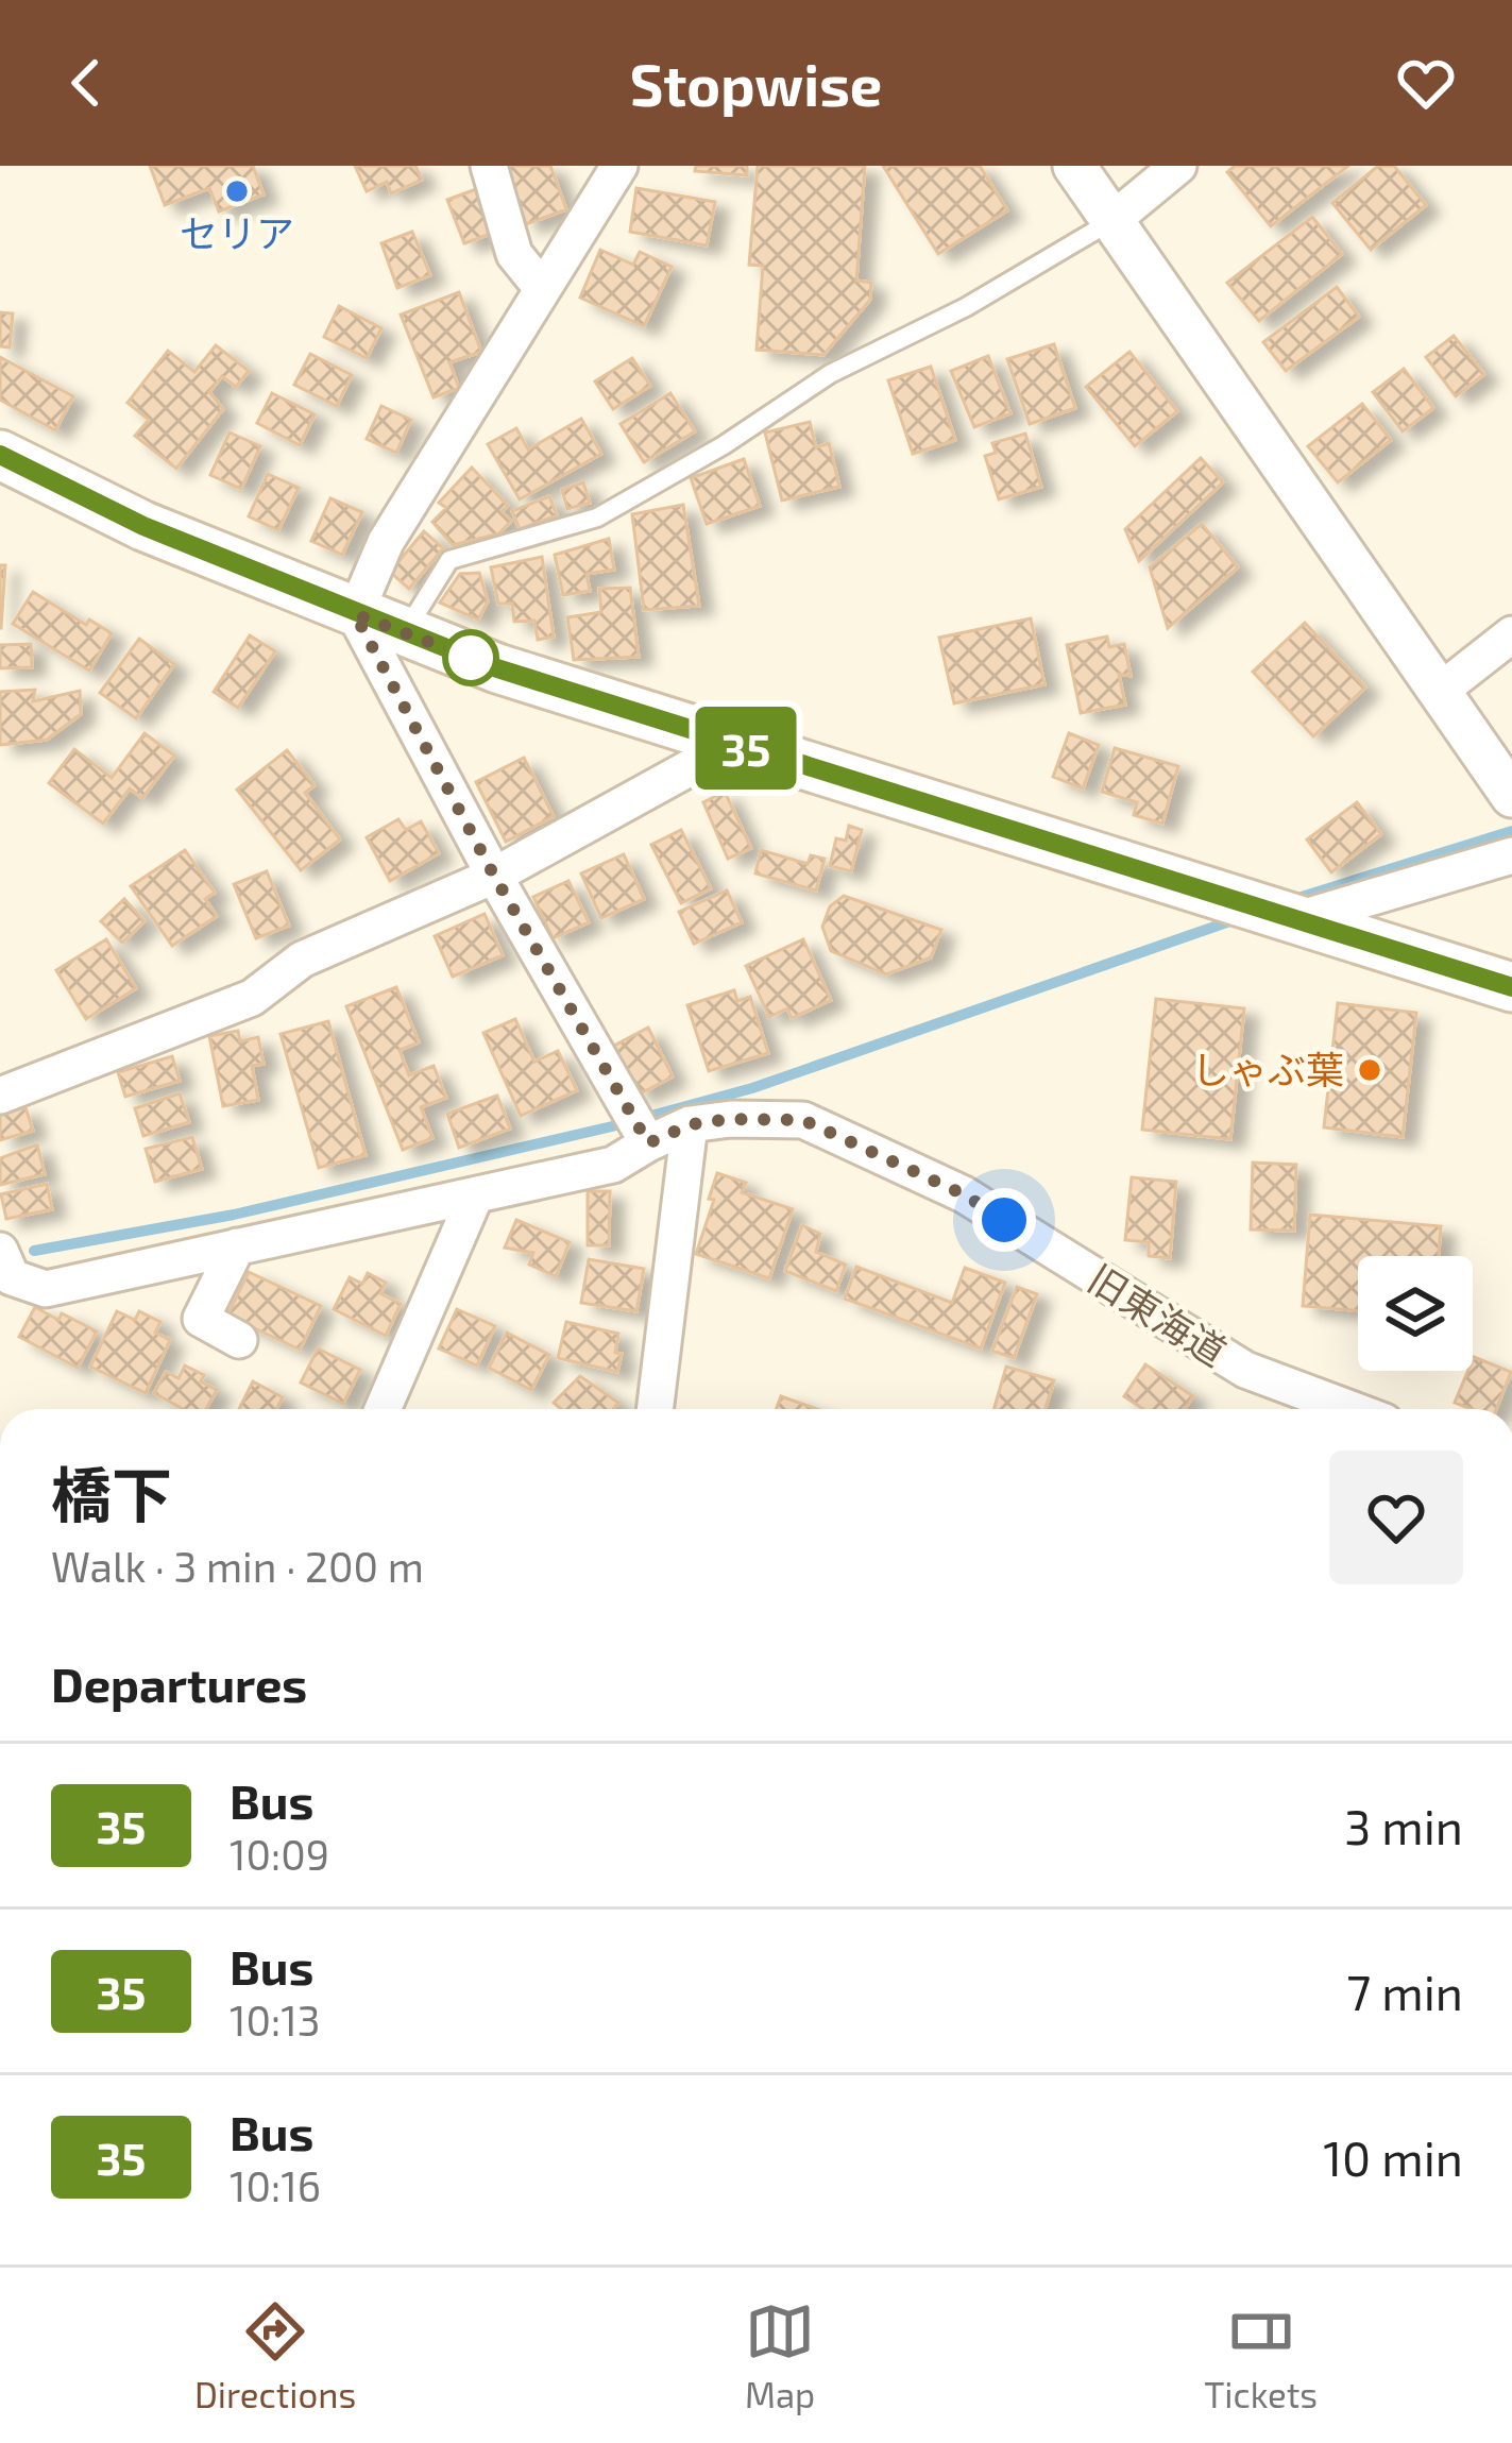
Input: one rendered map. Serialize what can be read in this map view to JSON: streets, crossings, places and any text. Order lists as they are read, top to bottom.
{
  "streets": {
    "street": ["旧東海道"]
  },
  "places": ["セリア", "しゃぶ葉"],
  "lines": ["bus line 35"],
  "page": {
    "header": "Stopwise",
    "on_map": "35",
    "heading": [
      ["橋下", "Walk · 3 min · 200 m"],
      "Departures"
    ],
    "list": [
      {
        "mark": "35",
        "name": "Bus",
        "note": "10:09",
        "value": "3 min"
      },
      {
        "mark": "35",
        "name": "Bus",
        "note": "10:13",
        "value": "7 min"
      },
      {
        "mark": "35",
        "name": "Bus",
        "note": "10:16",
        "value": "10 min"
      }
    ],
    "tabs": ["Directions", "Map", "Tickets"]
  }
}
